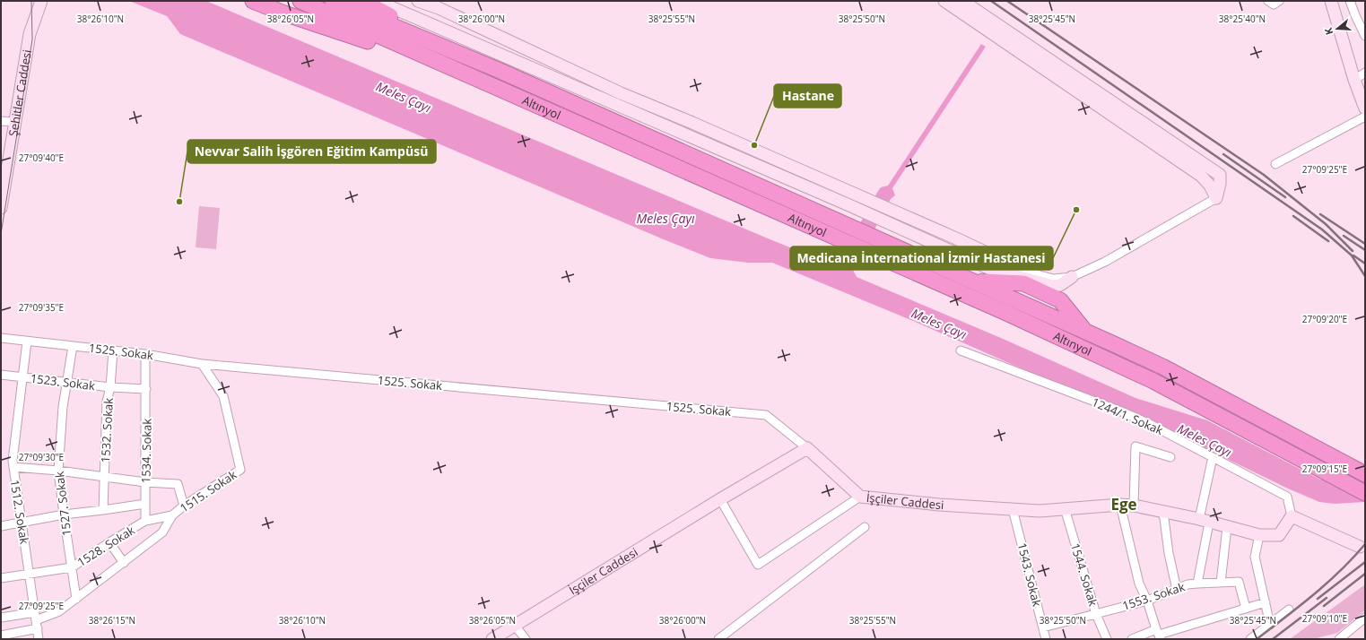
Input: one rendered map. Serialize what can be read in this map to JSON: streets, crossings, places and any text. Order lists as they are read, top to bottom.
{
  "streets": {
    "highway": ["Altınyol"],
    "street": [
      "Şehitler Caddesi",
      "1525. Sokak",
      "1523. Sokak",
      "1244/1. Sokak",
      "1532. Sokak",
      "1534. Sokak",
      "1515. Sokak",
      "İşçiler Caddesi",
      "1527. Sokak",
      "1512. Sokak",
      "1528. Sokak",
      "1543. Sokak",
      "1544. Sokak",
      "1553. Sokak"
    ]
  },
  "crossings": [
    ["1525. Sokak", "1532. Sokak"],
    ["1525. Sokak", "1534. Sokak"],
    ["1525. Sokak", "1515. Sokak"],
    ["1525. Sokak", "İşçiler Caddesi"],
    ["1525. Sokak", "1527. Sokak"],
    ["1525. Sokak", "1512. Sokak"],
    ["1523. Sokak", "1532. Sokak"],
    ["1523. Sokak", "1534. Sokak"],
    ["1523. Sokak", "1527. Sokak"],
    ["1523. Sokak", "1512. Sokak"],
    ["1244/1. Sokak", "İşçiler Caddesi"],
    ["1534. Sokak", "1528. Sokak"],
    ["1515. Sokak", "1527. Sokak"],
    ["1515. Sokak", "1512. Sokak"],
    ["İşçiler Caddesi", "1543. Sokak"],
    ["İşçiler Caddesi", "1544. Sokak"],
    ["1527. Sokak", "1528. Sokak"],
    ["1512. Sokak", "1528. Sokak"],
    ["1543. Sokak", "1553. Sokak"],
    ["1544. Sokak", "1553. Sokak"]
  ],
  "districts": ["Ege"],
  "water": ["Meles Çayı"],
  "places": ["Hastane", "Nevvar Salih İşgören Eğitim Kampüsü", "Medicana İnternational İzmir Hastanesi"],
  "north": "left",
  "coordinates": [
    "38°26'10\"N",
    "38°26'05\"N",
    "38°26'00\"N",
    "38°25'55\"N",
    "38°25'50\"N",
    "38°25'45\"N",
    "38°25'40\"N",
    "27°09'40\"E",
    "27°09'25\"E",
    "27°09'35\"E",
    "27°09'20\"E",
    "27°09'30\"E",
    "27°09'15\"E",
    "27°09'10\"E",
    "38°26'15\"N"
  ]
}
